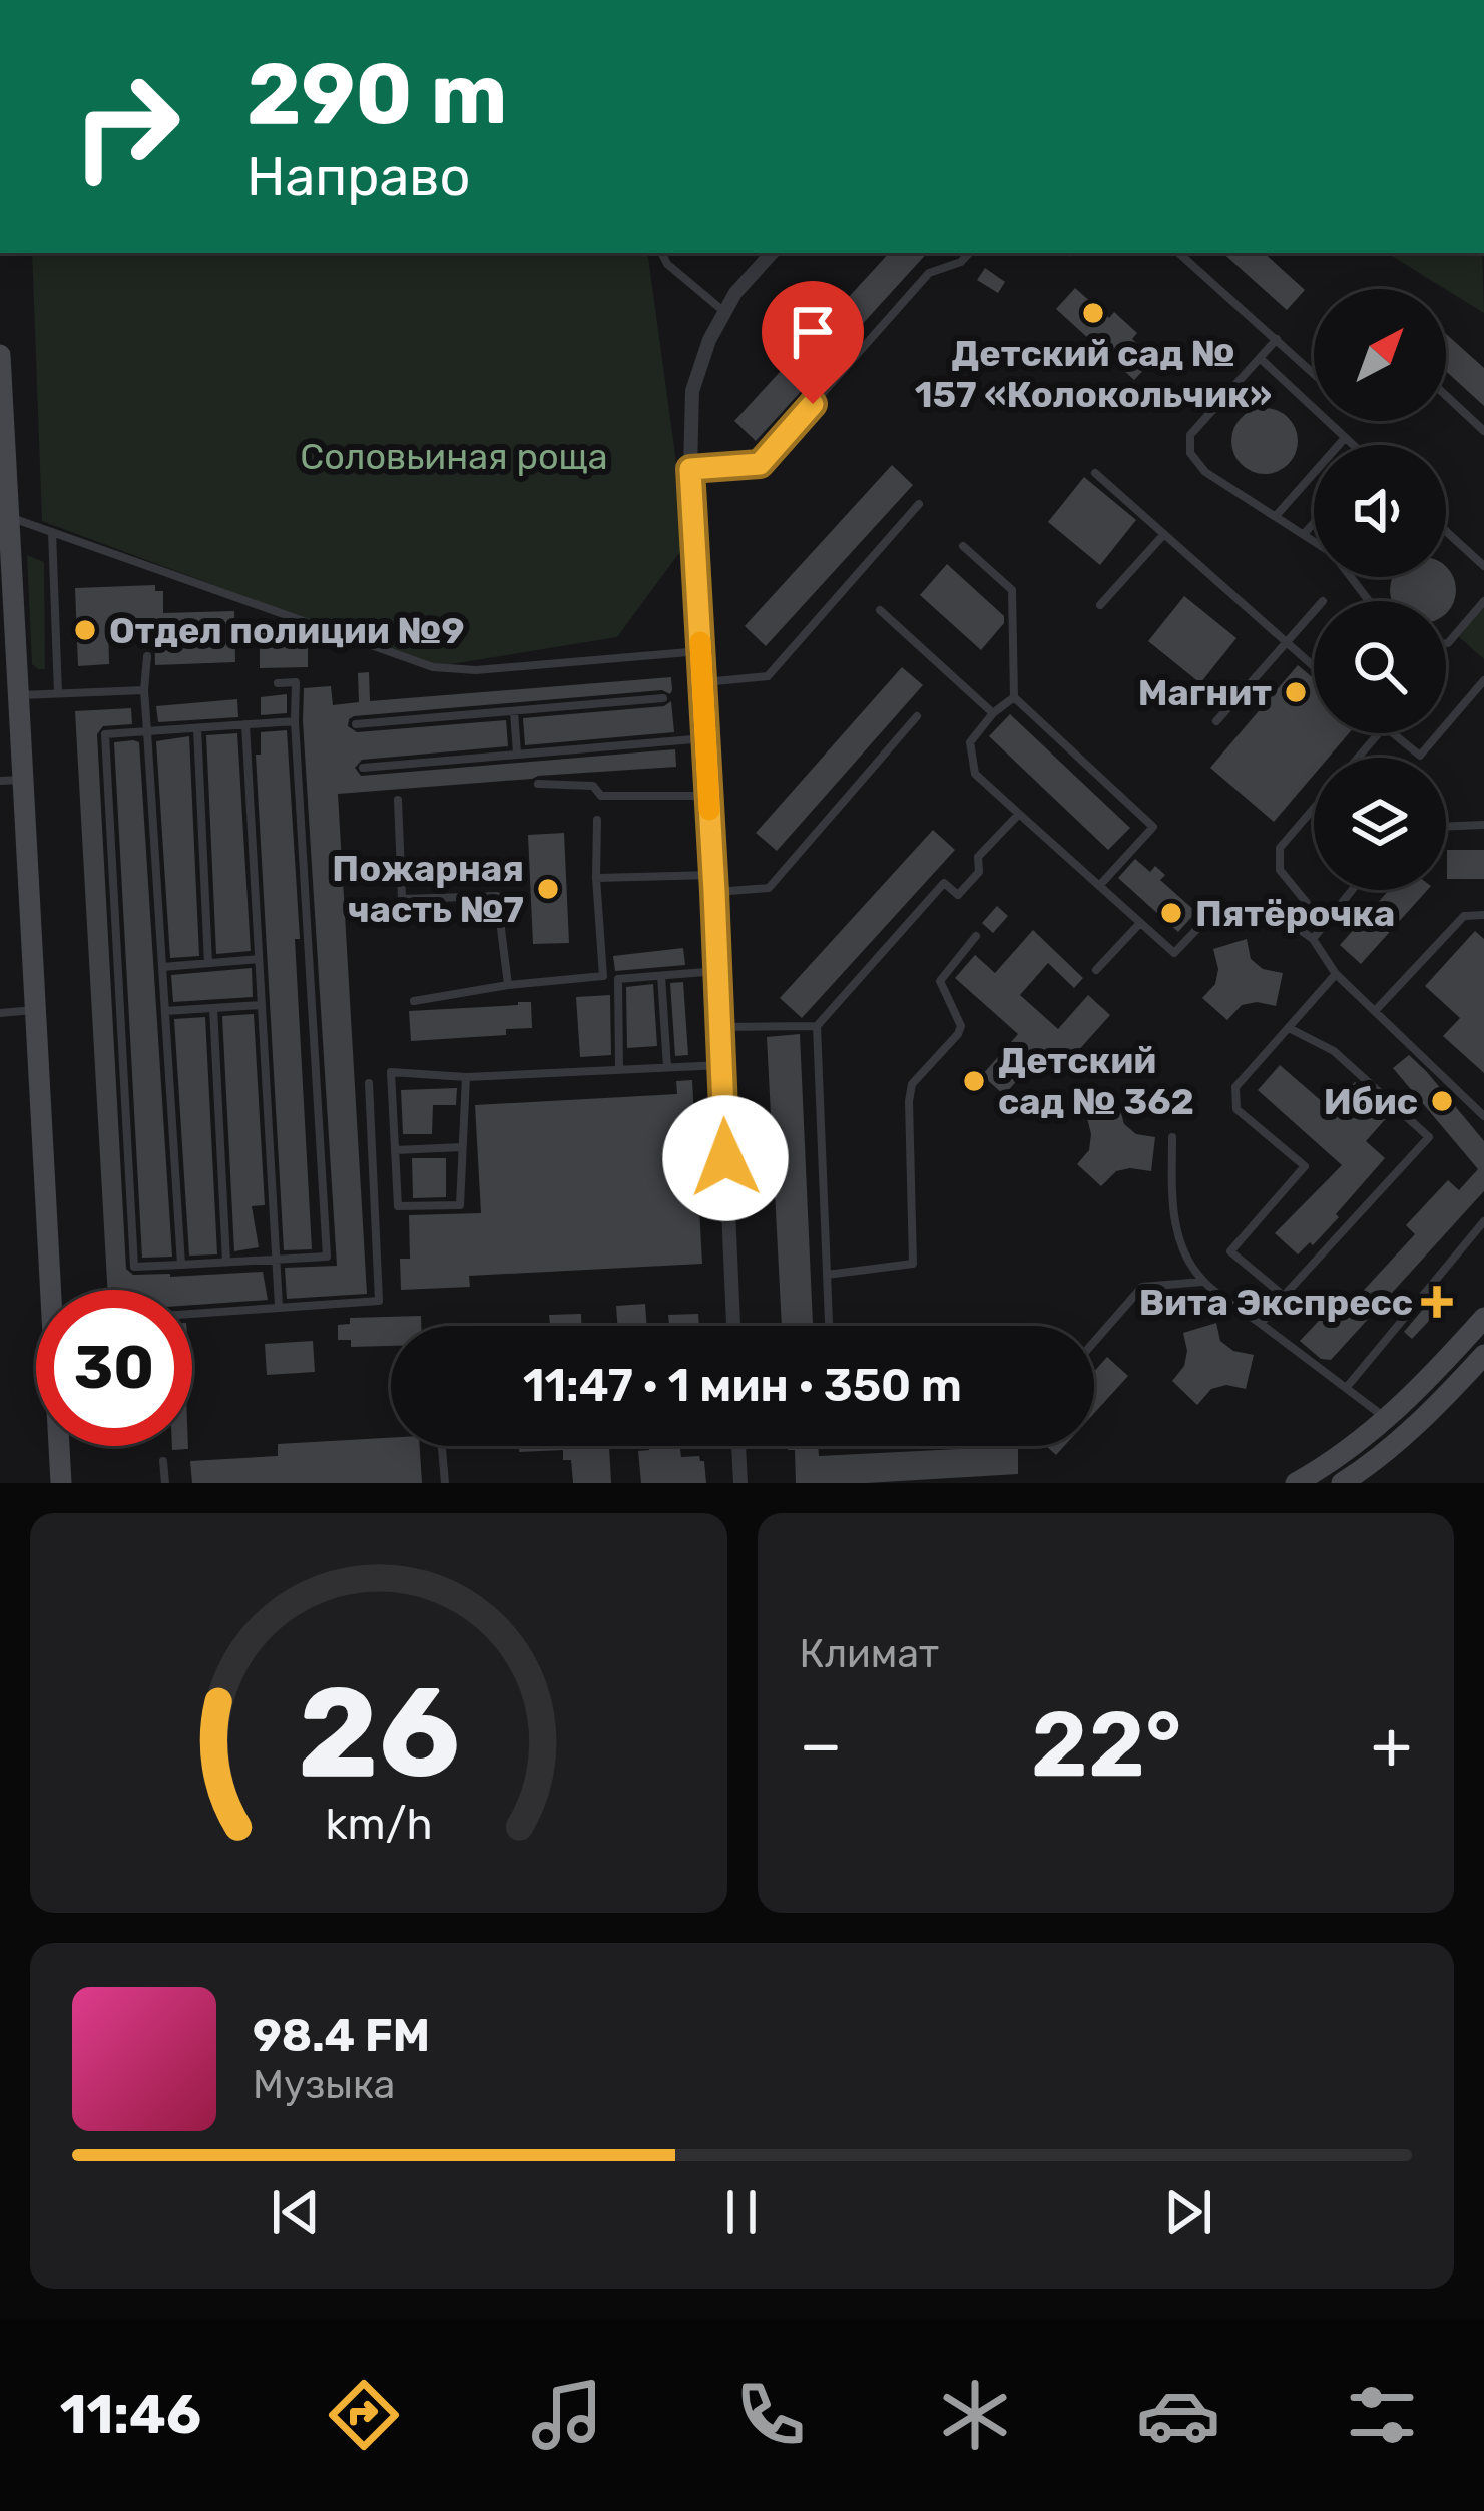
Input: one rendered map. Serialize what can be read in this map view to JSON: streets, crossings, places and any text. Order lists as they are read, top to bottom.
{
  "parks": ["Соловьиная роща"],
  "places": {
    "other": [
      "Детский сад № 157 «Колокольчик»",
      "Отдел полиции №9",
      "Магнит",
      "Пожарная часть №7",
      "Пятёрочка",
      "Детский сад № 362",
      "Ибис"
    ],
    "health": ["Вита Экспресс"]
  },
  "north": "top right",
  "page": {
    "turn": ["290 m", "Направо"],
    "limit": "30",
    "trip": "11:47 · 1 мин · 350 m",
    "tile": "Климат",
    "heat": ["−", "22°", "+"],
    "song": ["98.4 FM", "Музыка"],
    "tabs": "11:46",
    "gauge": ["26", "km/h"]
  }
}
